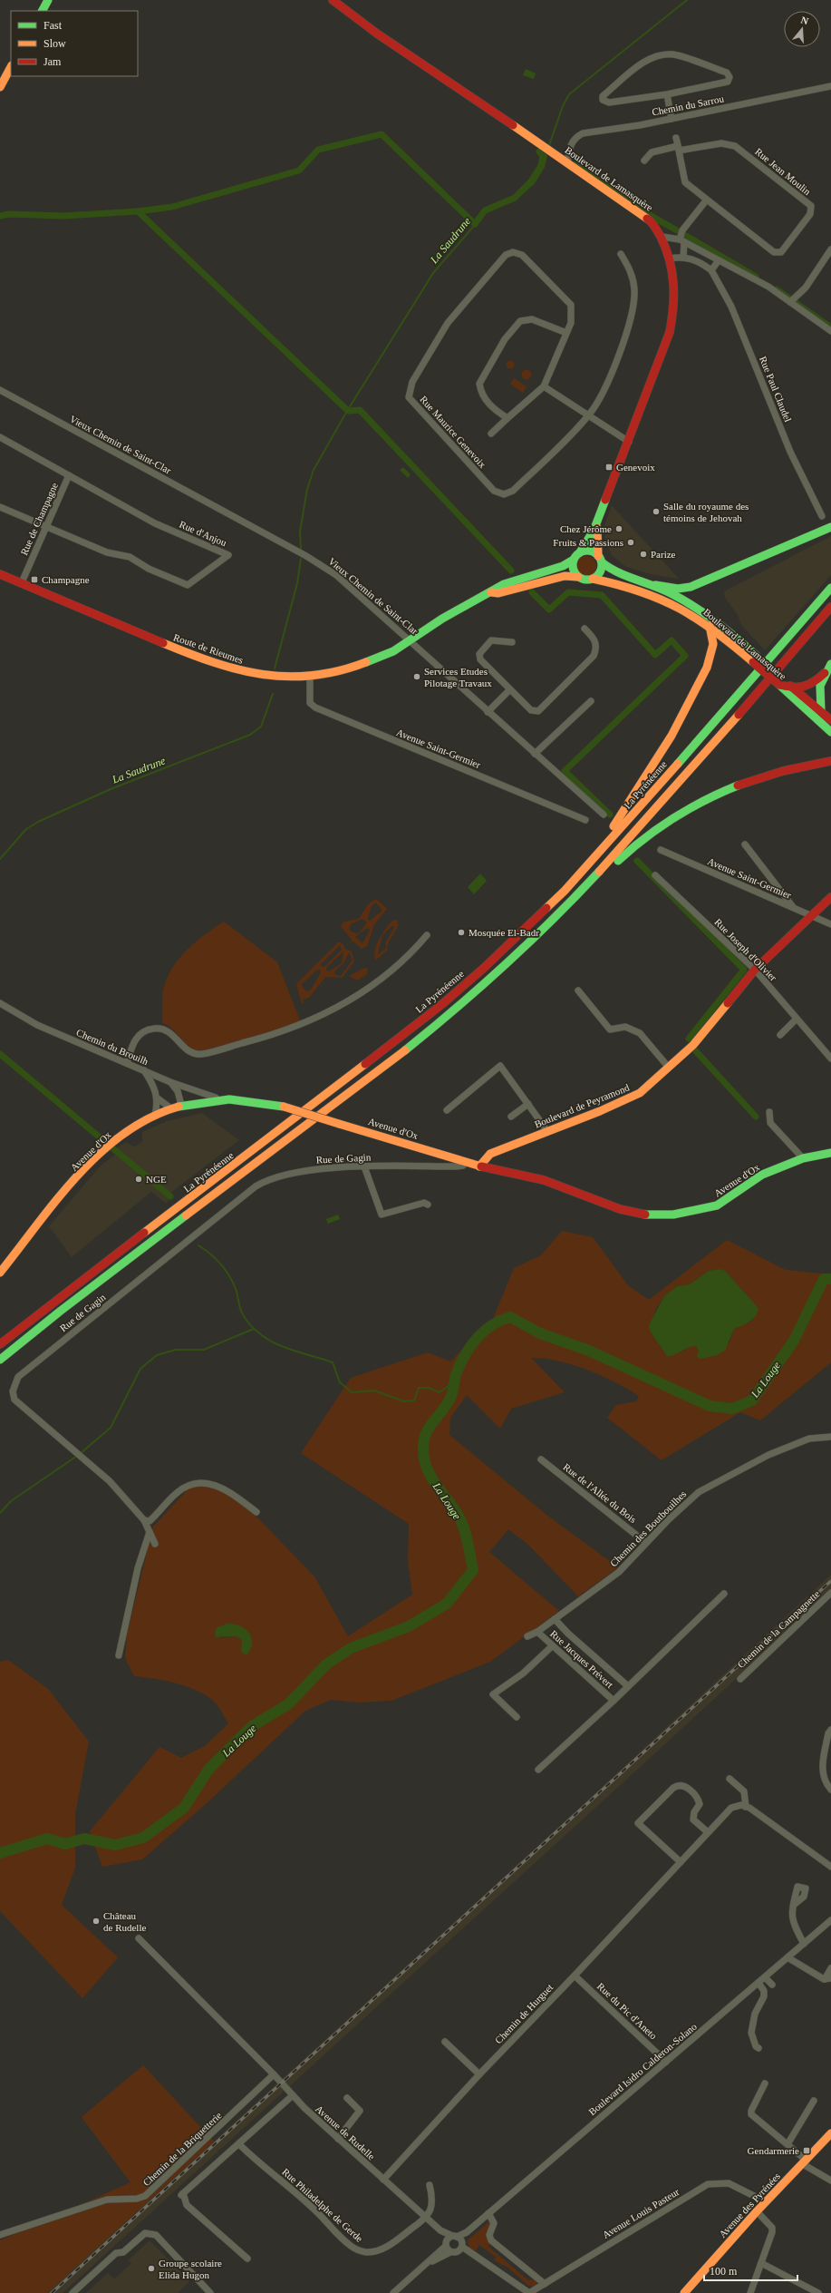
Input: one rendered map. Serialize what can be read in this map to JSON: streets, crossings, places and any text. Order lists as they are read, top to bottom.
{
  "streets": {
    "main road": [
      "Boulevard de Lamasquère",
      "Route de Rieumes",
      "La Pyrénéenne",
      "Boulevard de Peyramond",
      "Avenue d'Ox",
      "Avenue des Pyrénées"
    ],
    "street": [
      "Chemin du Sarrou",
      "Rue Jean Moulin",
      "Rue Paul Claudel",
      "Rue Maurice Genevoix",
      "Vieux Chemin de Saint-Clar",
      "Rue de Champagne",
      "Rue d'Anjou",
      "Avenue Saint-Germier",
      "Rue Joseph d'Olivier",
      "Chemin du Brouilh",
      "Rue de Gagin",
      "Rue de l'Allée du Bois",
      "Chemin des Boutbouilhes",
      "Chemin de la Campagnette",
      "Rue Jacques Prévert",
      "Rue du Pic d'Aneto",
      "Chemin de Hurguet",
      "Boulevard Isidro Calderon-Solano",
      "Avenue de Rudelle",
      "Chemin de la Briquetterie",
      "Rue Philadelphe de Gerde",
      "Avenue Louis Pasteur"
    ]
  },
  "crossings": [
    ["Chemin du Sarrou", "Boulevard de Lamasquère"],
    ["Boulevard de Lamasquère", "Route de Rieumes"],
    ["Vieux Chemin de Saint-Clar", "Route de Rieumes"],
    ["Rue de Champagne", "Rue d'Anjou"],
    ["Rue de Champagne", "Route de Rieumes"],
    ["Route de Rieumes", "Avenue Saint-Germier"],
    ["Avenue Saint-Germier", "Boulevard de Peyramond"],
    ["Rue Joseph d'Olivier", "Boulevard de Peyramond"],
    ["Chemin du Brouilh", "Avenue d'Ox"],
    ["Boulevard de Peyramond", "Avenue d'Ox"],
    ["Avenue d'Ox", "Rue de Gagin"],
    ["Rue de l'Allée du Bois", "Chemin des Boutbouilhes"],
    ["Chemin des Boutbouilhes", "Rue Jacques Prévert"],
    ["Rue du Pic d'Aneto", "Chemin de Hurguet"],
    ["Rue du Pic d'Aneto", "Boulevard Isidro Calderon-Solano"],
    ["Chemin de Hurguet", "Avenue de Rudelle"],
    ["Boulevard Isidro Calderon-Solano", "Avenue de Rudelle"],
    ["Avenue de Rudelle", "Rue Philadelphe de Gerde"],
    ["Avenue de Rudelle", "Avenue Louis Pasteur"],
    ["Avenue des Pyrénées", "Avenue Louis Pasteur"]
  ],
  "water": ["La Saudrune", "La Louge"],
  "places": {
    "transit": ["Genevoix", "Champagne", "Gendarmerie"],
    "other": [
      "Salle du royaume des témoins de Jehovah",
      "Chez Jérôme",
      "Fruits & Passions",
      "Parize",
      "Services Etudes Pilotage Travaux",
      "Mosquée El-Badr",
      "NGE",
      "Château de Rudelle",
      "Groupe scolaire Elida Hugon"
    ]
  },
  "legend": ["Fast", "Slow", "Jam"],
  "scale_bar": "100 m",
  "north": "top"
}
